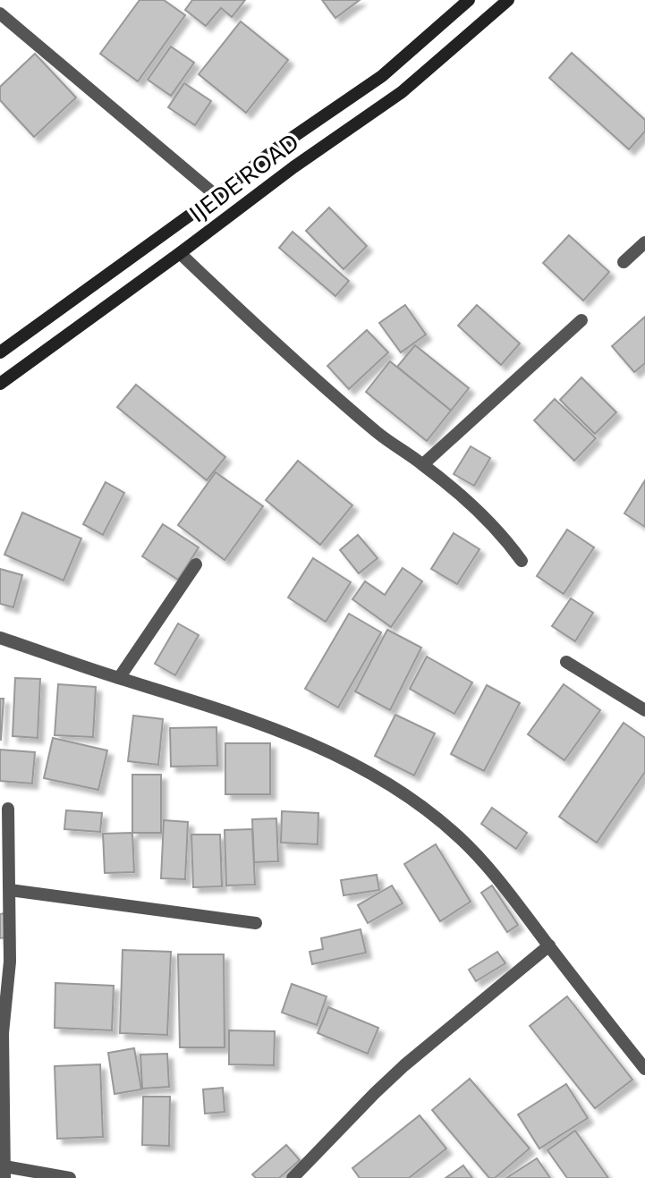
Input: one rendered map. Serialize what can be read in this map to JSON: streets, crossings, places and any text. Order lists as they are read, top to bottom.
{
  "streets": {
    "main road": ["IJEDE ROAD"]
  }
}
